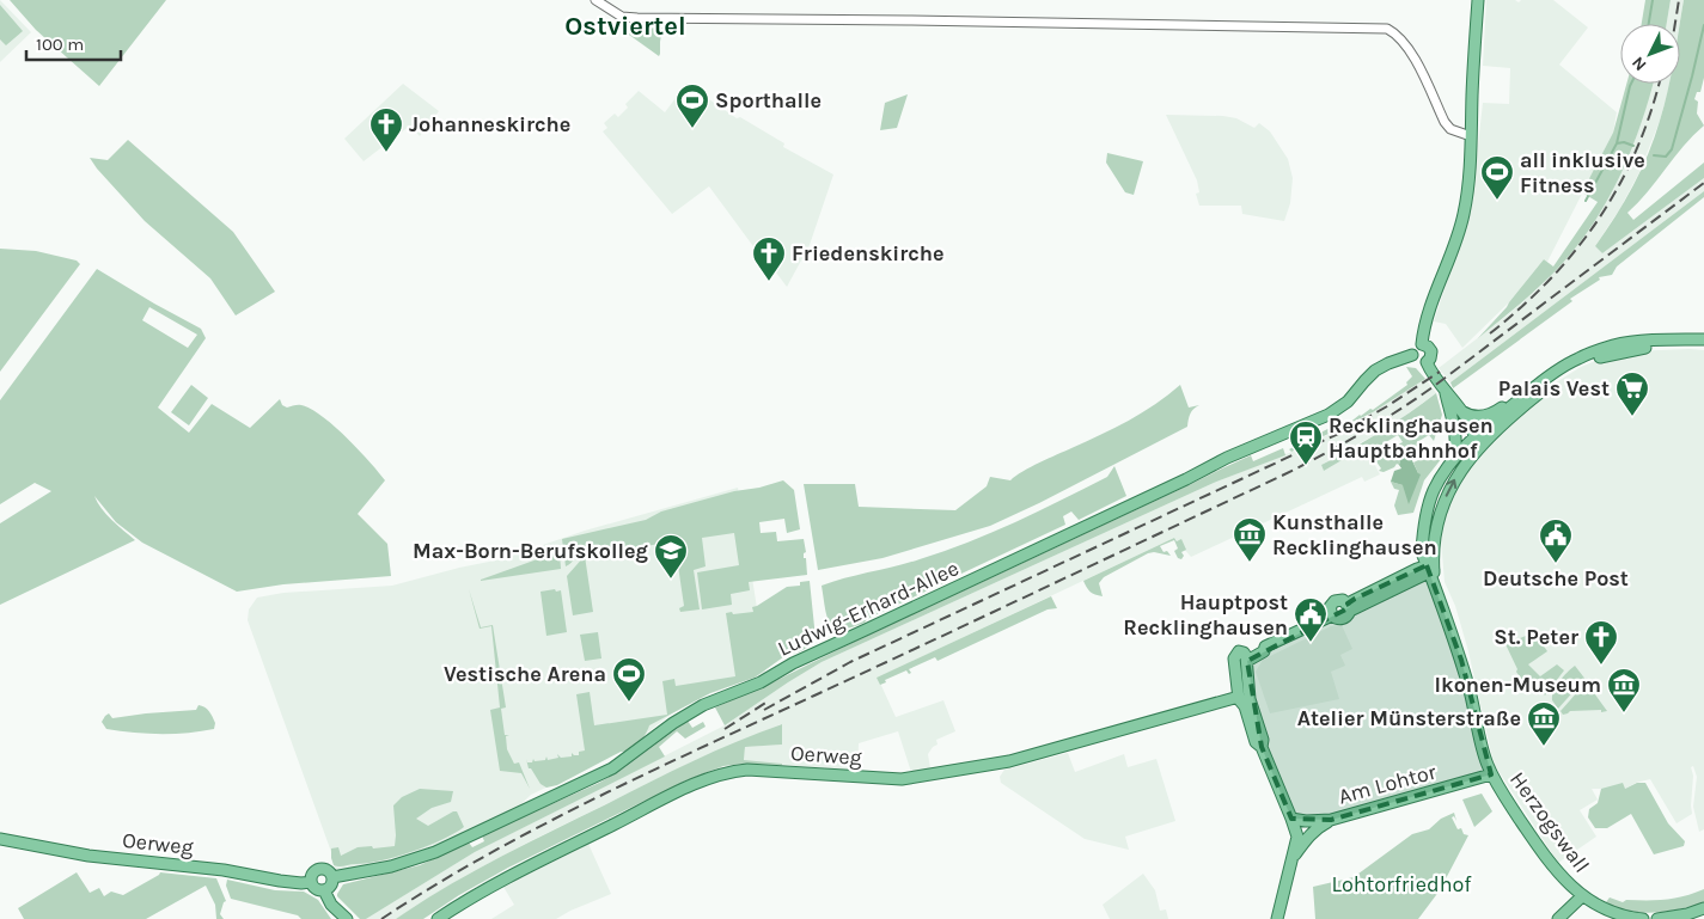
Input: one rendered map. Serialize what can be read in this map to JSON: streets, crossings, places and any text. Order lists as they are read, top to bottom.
{
  "streets": {
    "main road": [
      "Ludwig-Erhard-Allee",
      "Oerweg",
      "Am Lohtor",
      "Herzogswall"
    ]
  },
  "crossings": [
    ["Ludwig-Erhard-Allee", "Oerweg"],
    ["Am Lohtor", "Herzogswall"]
  ],
  "districts": ["Ostviertel"],
  "parks": ["Lohtorfriedhof"],
  "places": {
    "sports": ["Sporthalle", "all inklusive Fitness", "Vestische Arena"],
    "church": ["Johanneskirche", "Friedenskirche", "St. Peter"],
    "supermarket": ["Palais Vest"],
    "station": ["Recklinghausen Hauptbahnhof"],
    "museum": ["Kunsthalle Recklinghausen", "Ikonen-Museum", "Atelier Münsterstraße"],
    "public building": ["Deutsche Post", "Hauptpost Recklinghausen"],
    "school or university": ["Max-Born-Berufskolleg"]
  },
  "scale_bar": "100 m",
  "north": "bottom left"
}
